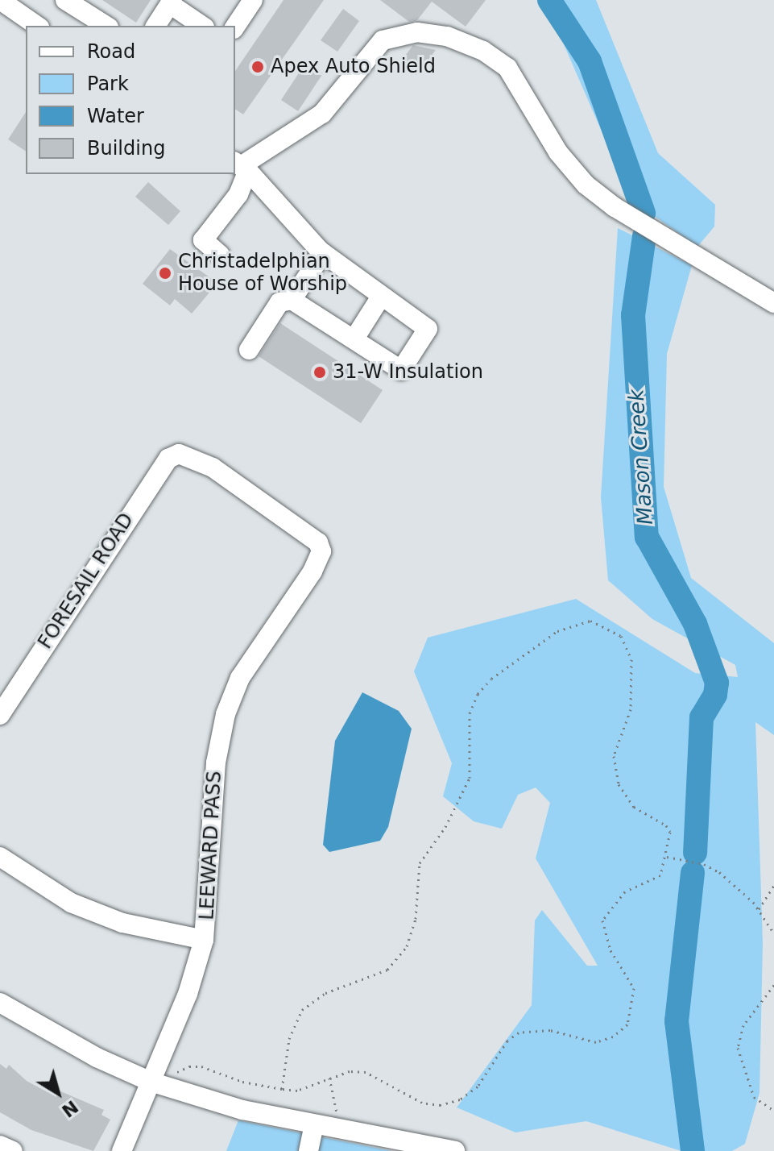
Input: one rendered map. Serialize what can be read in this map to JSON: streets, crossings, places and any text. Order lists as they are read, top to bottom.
{
  "streets": {
    "street": ["FORESAIL ROAD", "LEEWARD PASS"]
  },
  "crossings": [
    ["FORESAIL ROAD", "LEEWARD PASS"]
  ],
  "water": ["Mason Creek"],
  "places": ["Apex Auto Shield", "Christadelphian House of Worship", "31-W Insulation"],
  "legend": [
    "Road",
    "Park",
    "Water",
    "Building"
  ],
  "north": "bottom right"
}
